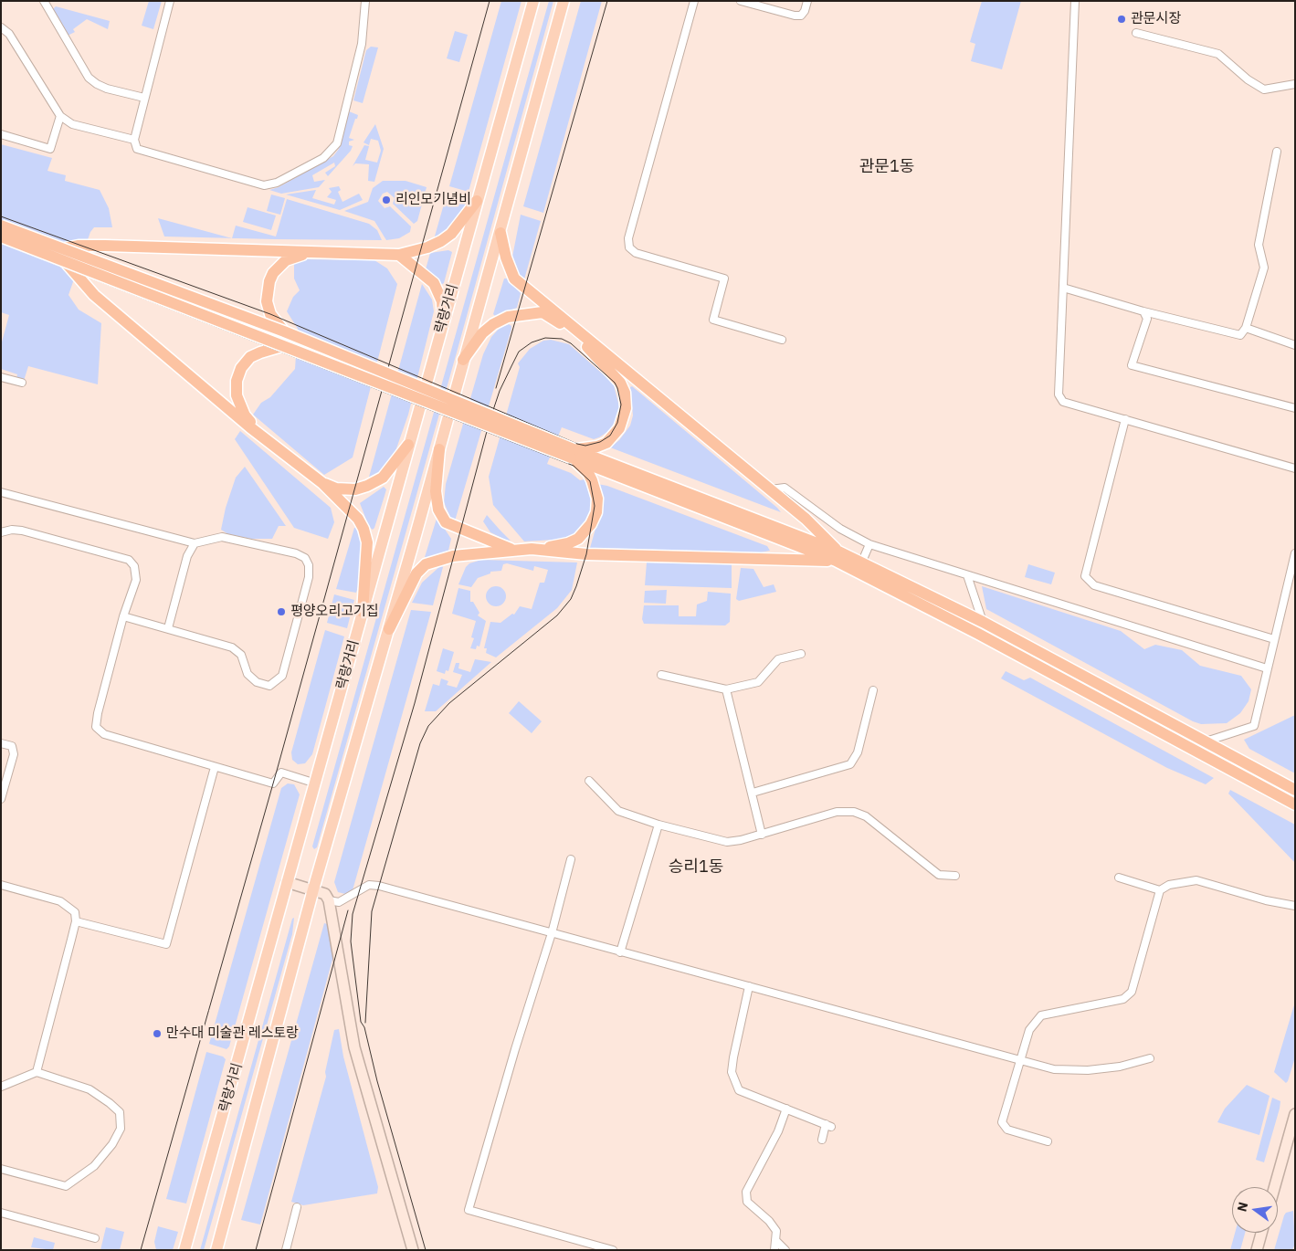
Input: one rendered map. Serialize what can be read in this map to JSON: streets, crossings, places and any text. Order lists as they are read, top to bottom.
{
  "streets": {
    "main road": ["락랑거리"]
  },
  "districts": ["관문1동", "승리1동"],
  "places": [
    "관문시장",
    "리인모기념비",
    "평양오리고기집",
    "만수대 미술관 레스토랑"
  ],
  "north": "left"
}
